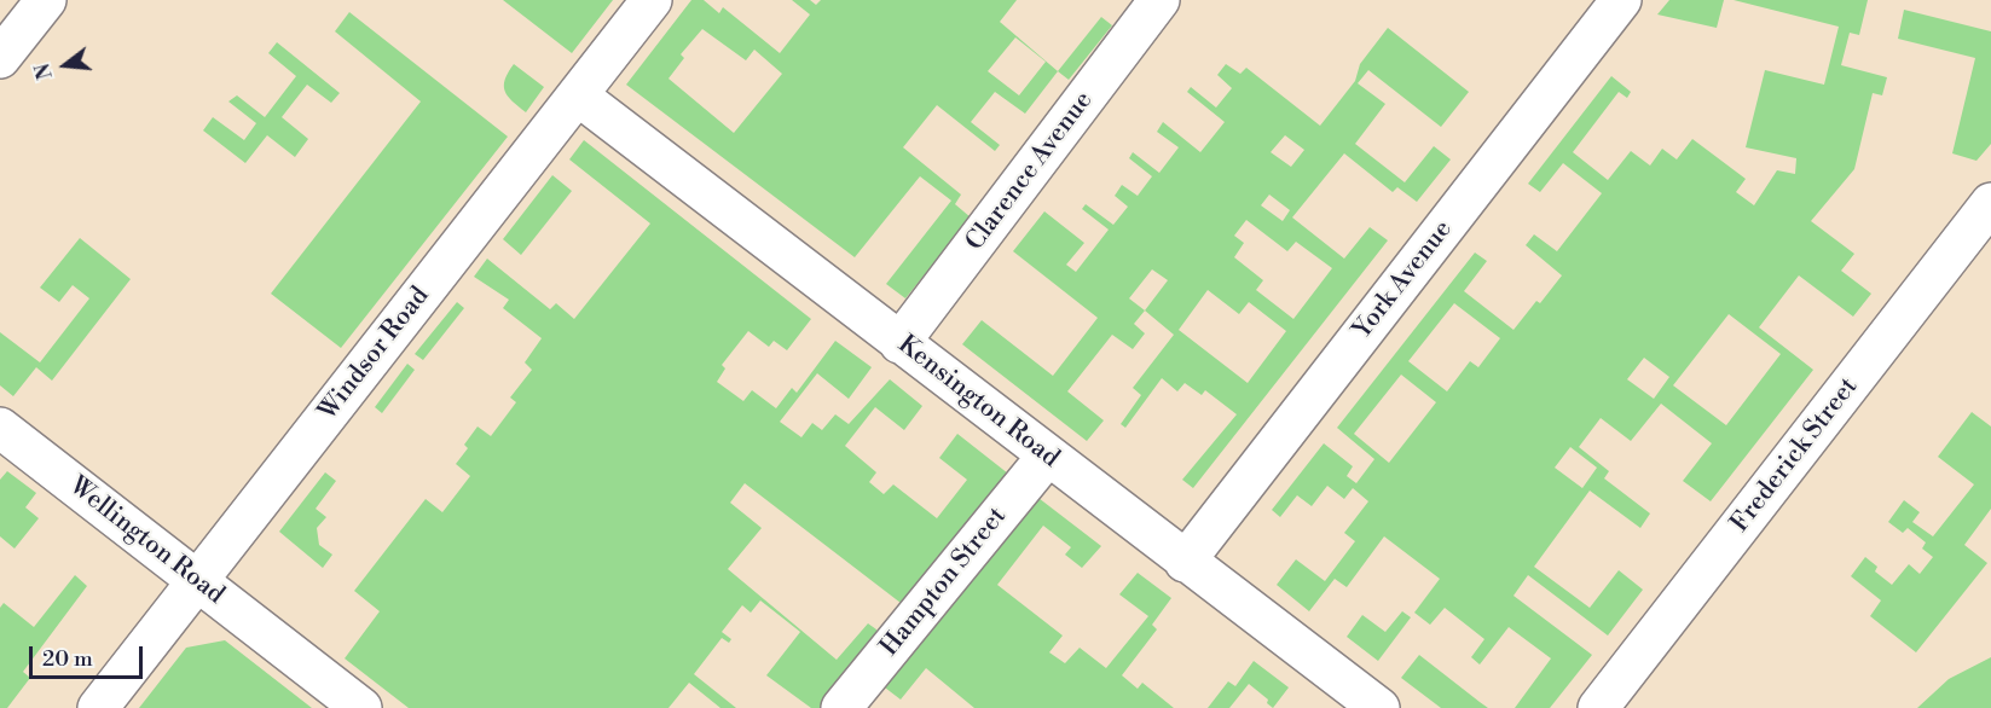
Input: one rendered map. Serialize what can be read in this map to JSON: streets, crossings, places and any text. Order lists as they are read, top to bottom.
{
  "streets": {
    "street": [
      "Clarence Avenue",
      "York Avenue",
      "Windsor Road",
      "Kensington Road",
      "Frederick Street",
      "Wellington Road",
      "Hampton Street"
    ]
  },
  "crossings": [
    ["Clarence Avenue", "Kensington Road"],
    ["York Avenue", "Kensington Road"],
    ["Windsor Road", "Kensington Road"],
    ["Windsor Road", "Wellington Road"],
    ["Kensington Road", "Hampton Street"]
  ],
  "scale_bar": "20 m",
  "north": "left"
}
